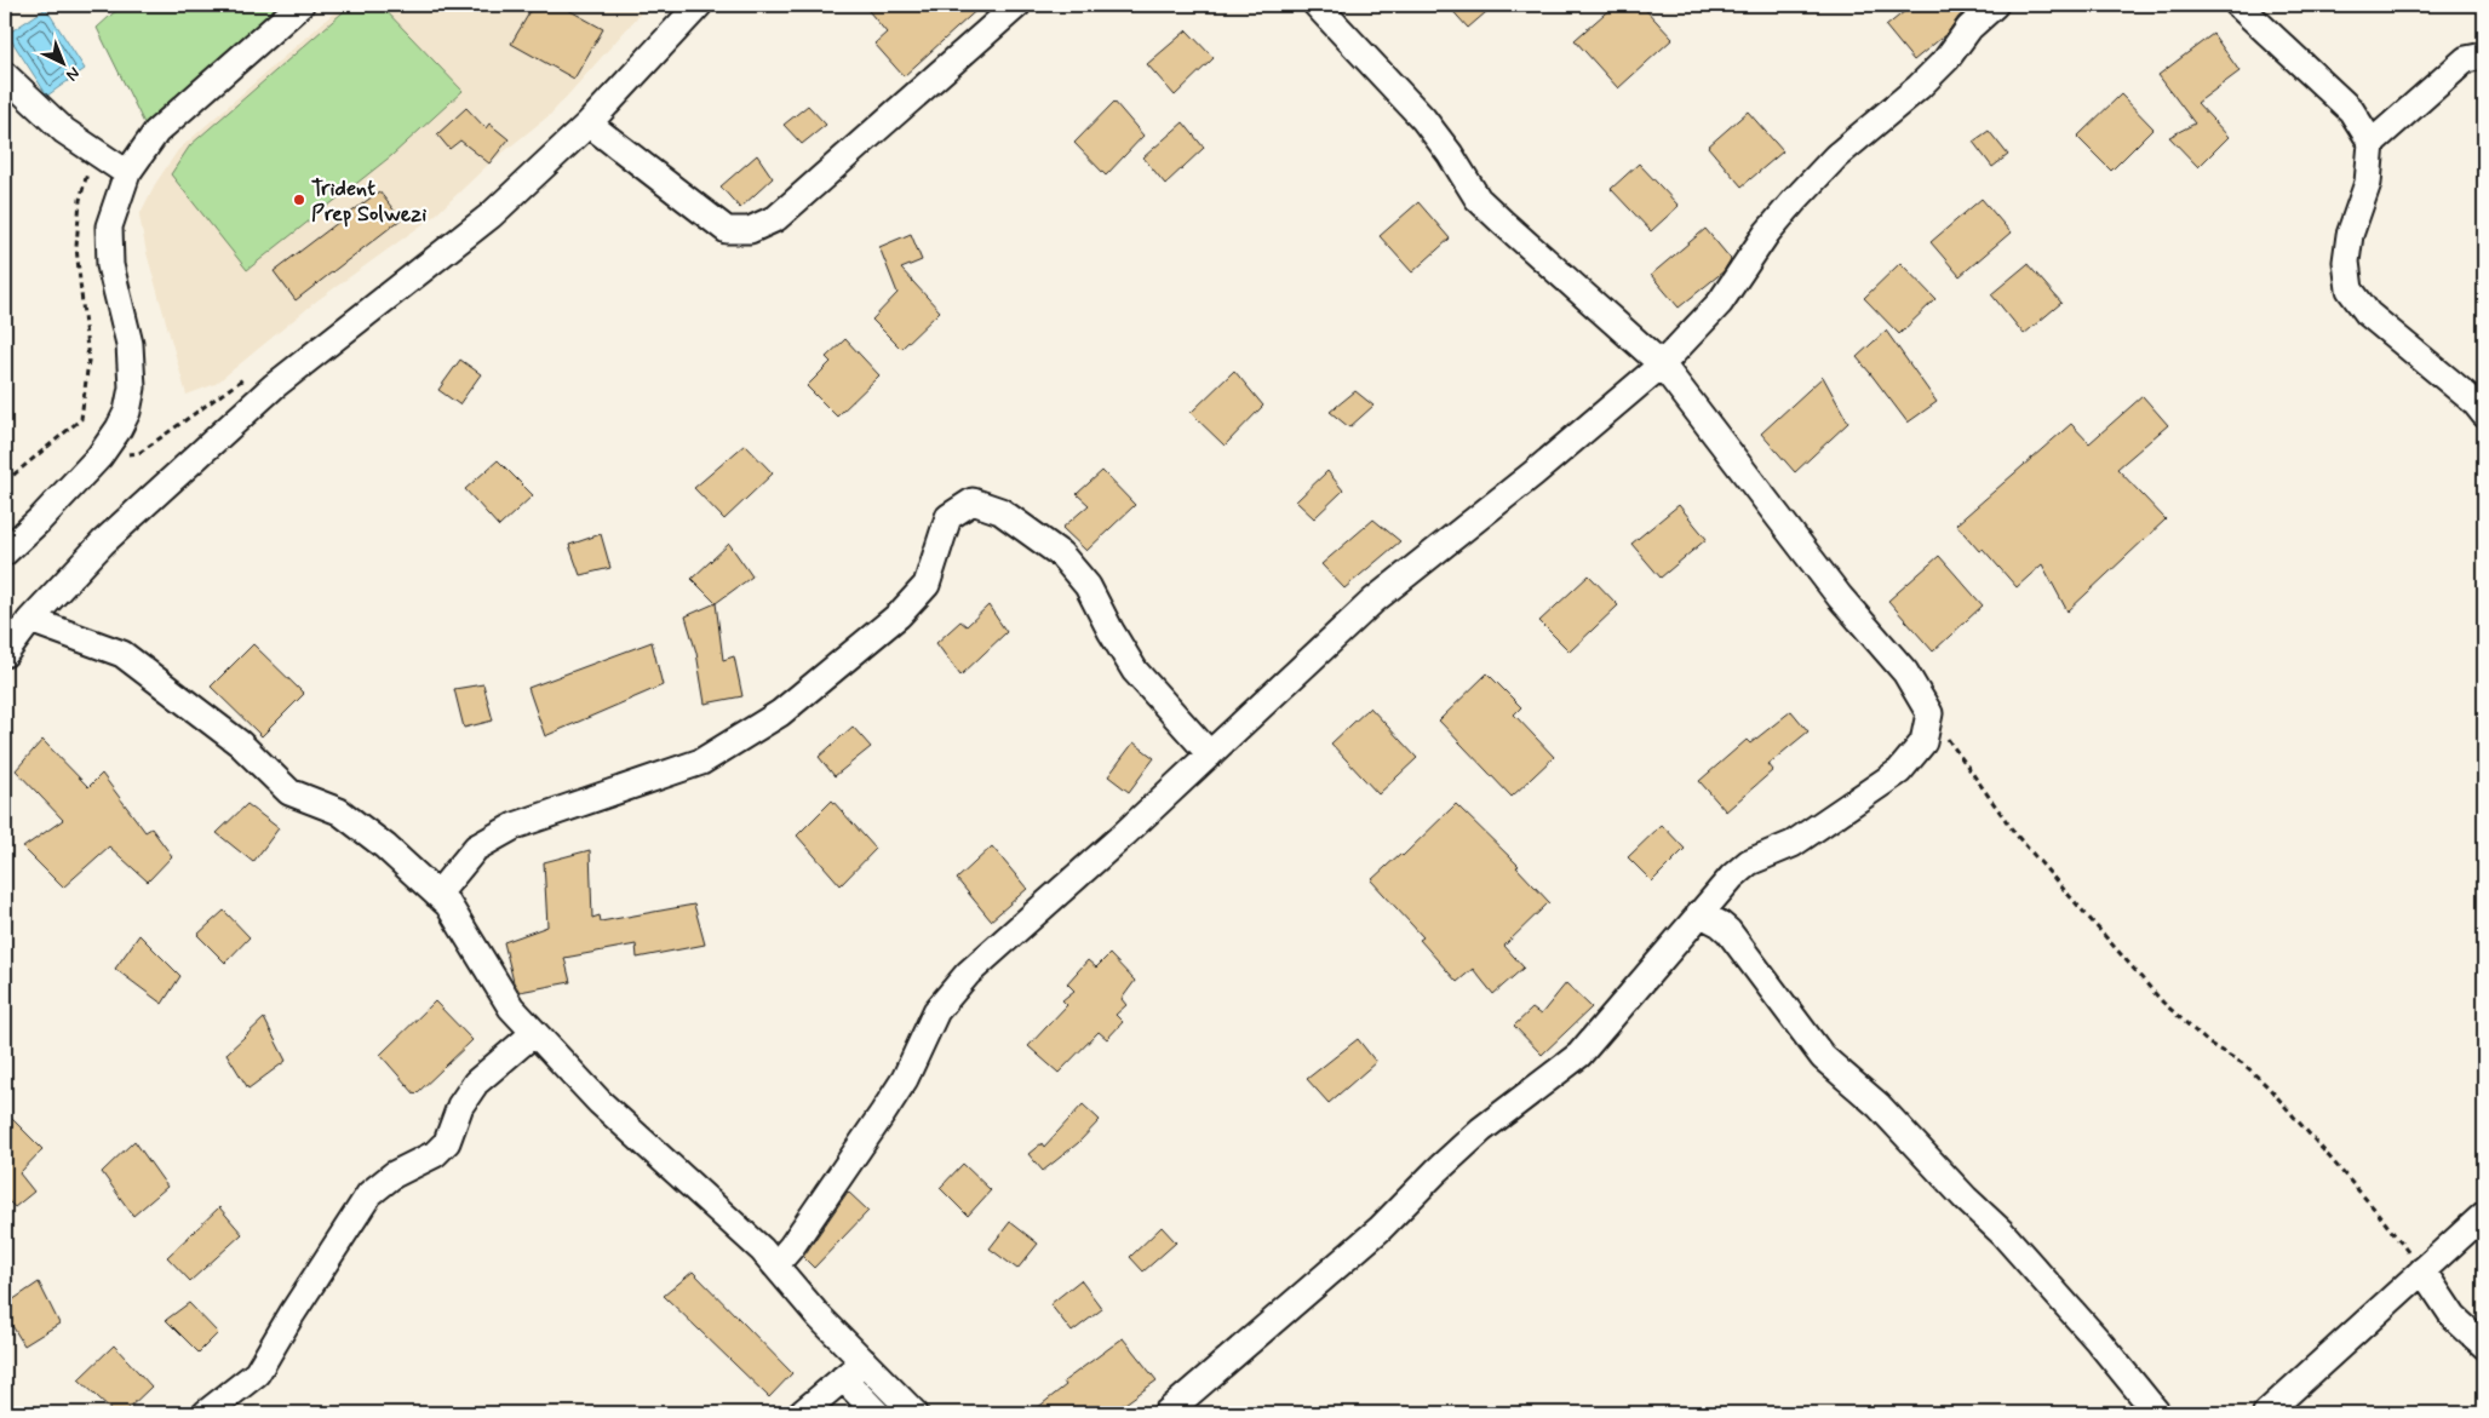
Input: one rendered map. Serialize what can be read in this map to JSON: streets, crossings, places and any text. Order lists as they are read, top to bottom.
{
  "places": ["Trident Prep Solwezi"],
  "north": "bottom right"
}
